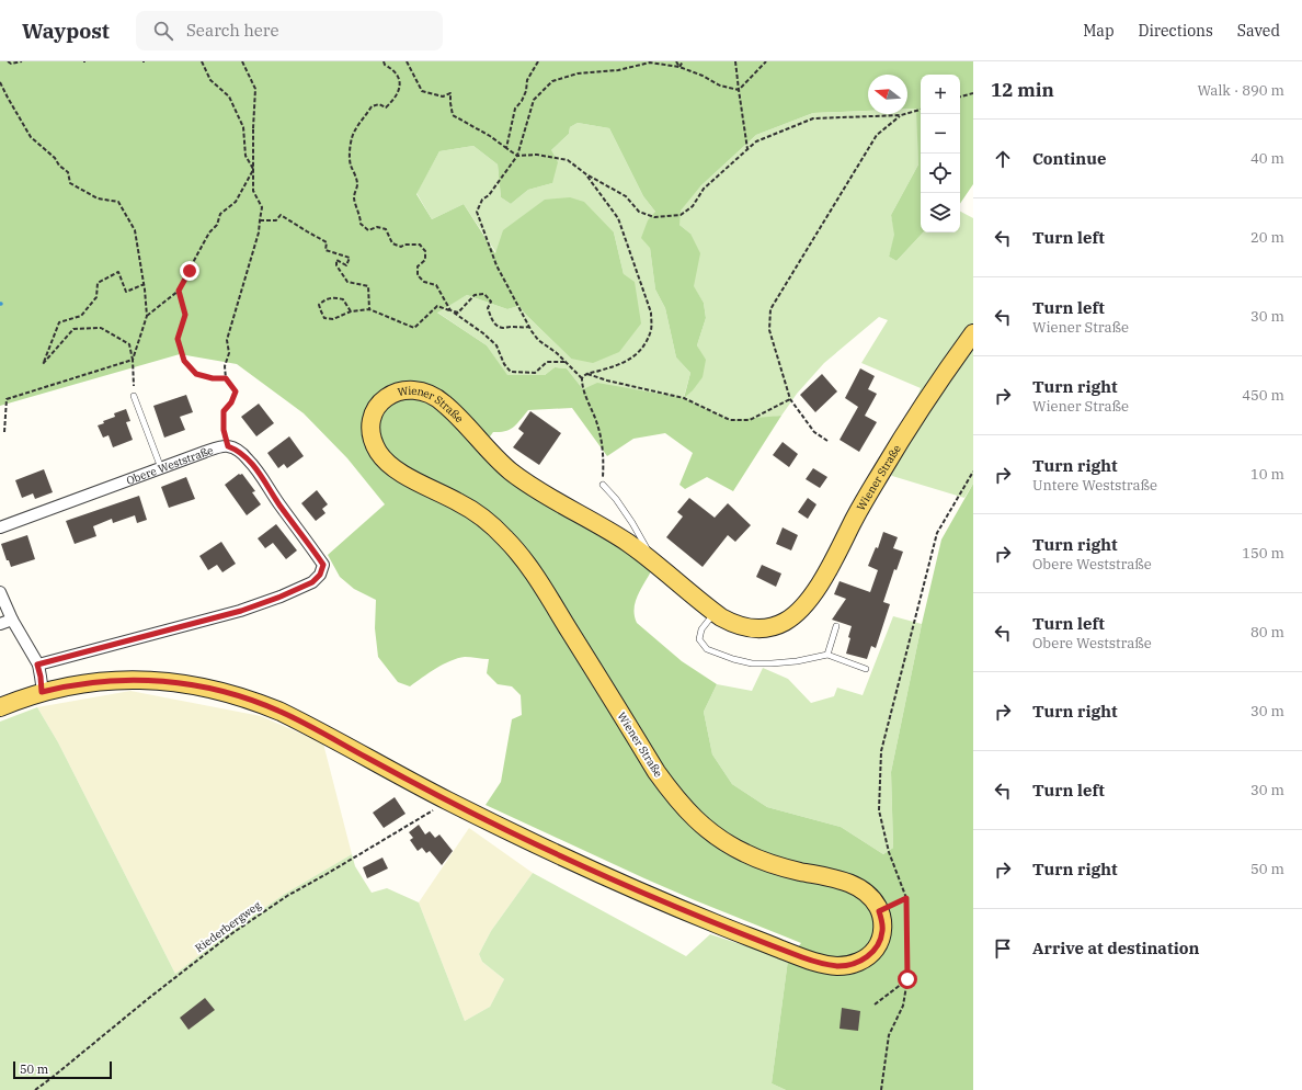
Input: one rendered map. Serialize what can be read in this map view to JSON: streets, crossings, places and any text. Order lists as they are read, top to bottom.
{
  "streets": {
    "main road": ["Wiener Straße"],
    "street": ["Obere Weststraße"],
    "path": ["Riederbergweg"]
  },
  "crossings": [
    ["Wiener Straße", "Riederbergweg"]
  ],
  "scale_bar": "50 m",
  "north": "left",
  "page": {
    "header": "Waypost",
    "search": "Search here",
    "nav": ["Map", "Directions", "Saved"],
    "heading": ["12 min", "Walk · 890 m"],
    "map_buttons": ["+", "−"],
    "list": [
      ["Continue", "40 m"],
      ["Turn left", "20 m"],
      ["Turn left", "Wiener Straße", "30 m"],
      ["Turn right", "Wiener Straße", "450 m"],
      ["Turn right", "Untere Weststraße", "10 m"],
      ["Turn right", "Obere Weststraße", "150 m"],
      ["Turn left", "Obere Weststraße", "80 m"],
      ["Turn right", "30 m"],
      ["Turn left", "30 m"],
      ["Turn right", "50 m"],
      "Arrive at destination"
    ],
    "scale": "50 m"
  }
}
